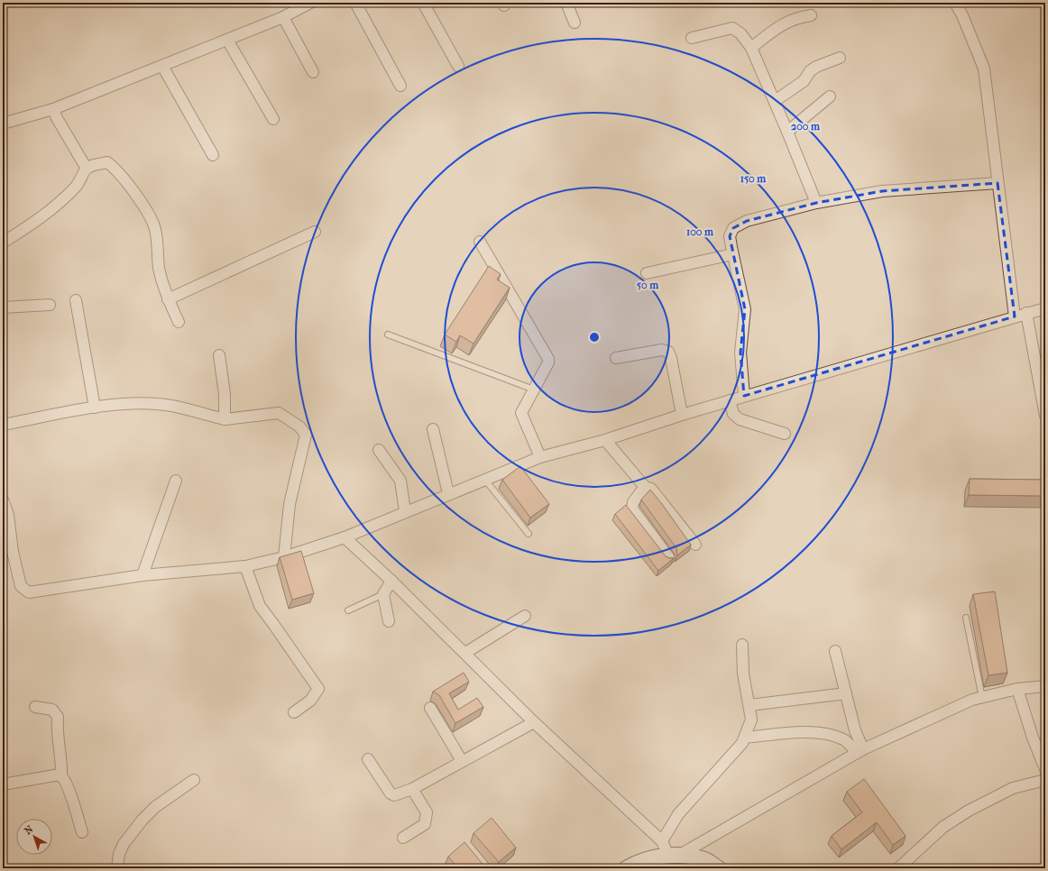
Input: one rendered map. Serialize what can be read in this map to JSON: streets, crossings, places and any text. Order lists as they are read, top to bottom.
{
  "north": "top left",
  "rings": [
    "200 m",
    "150 m",
    "100 m",
    "50 m"
  ]
}
